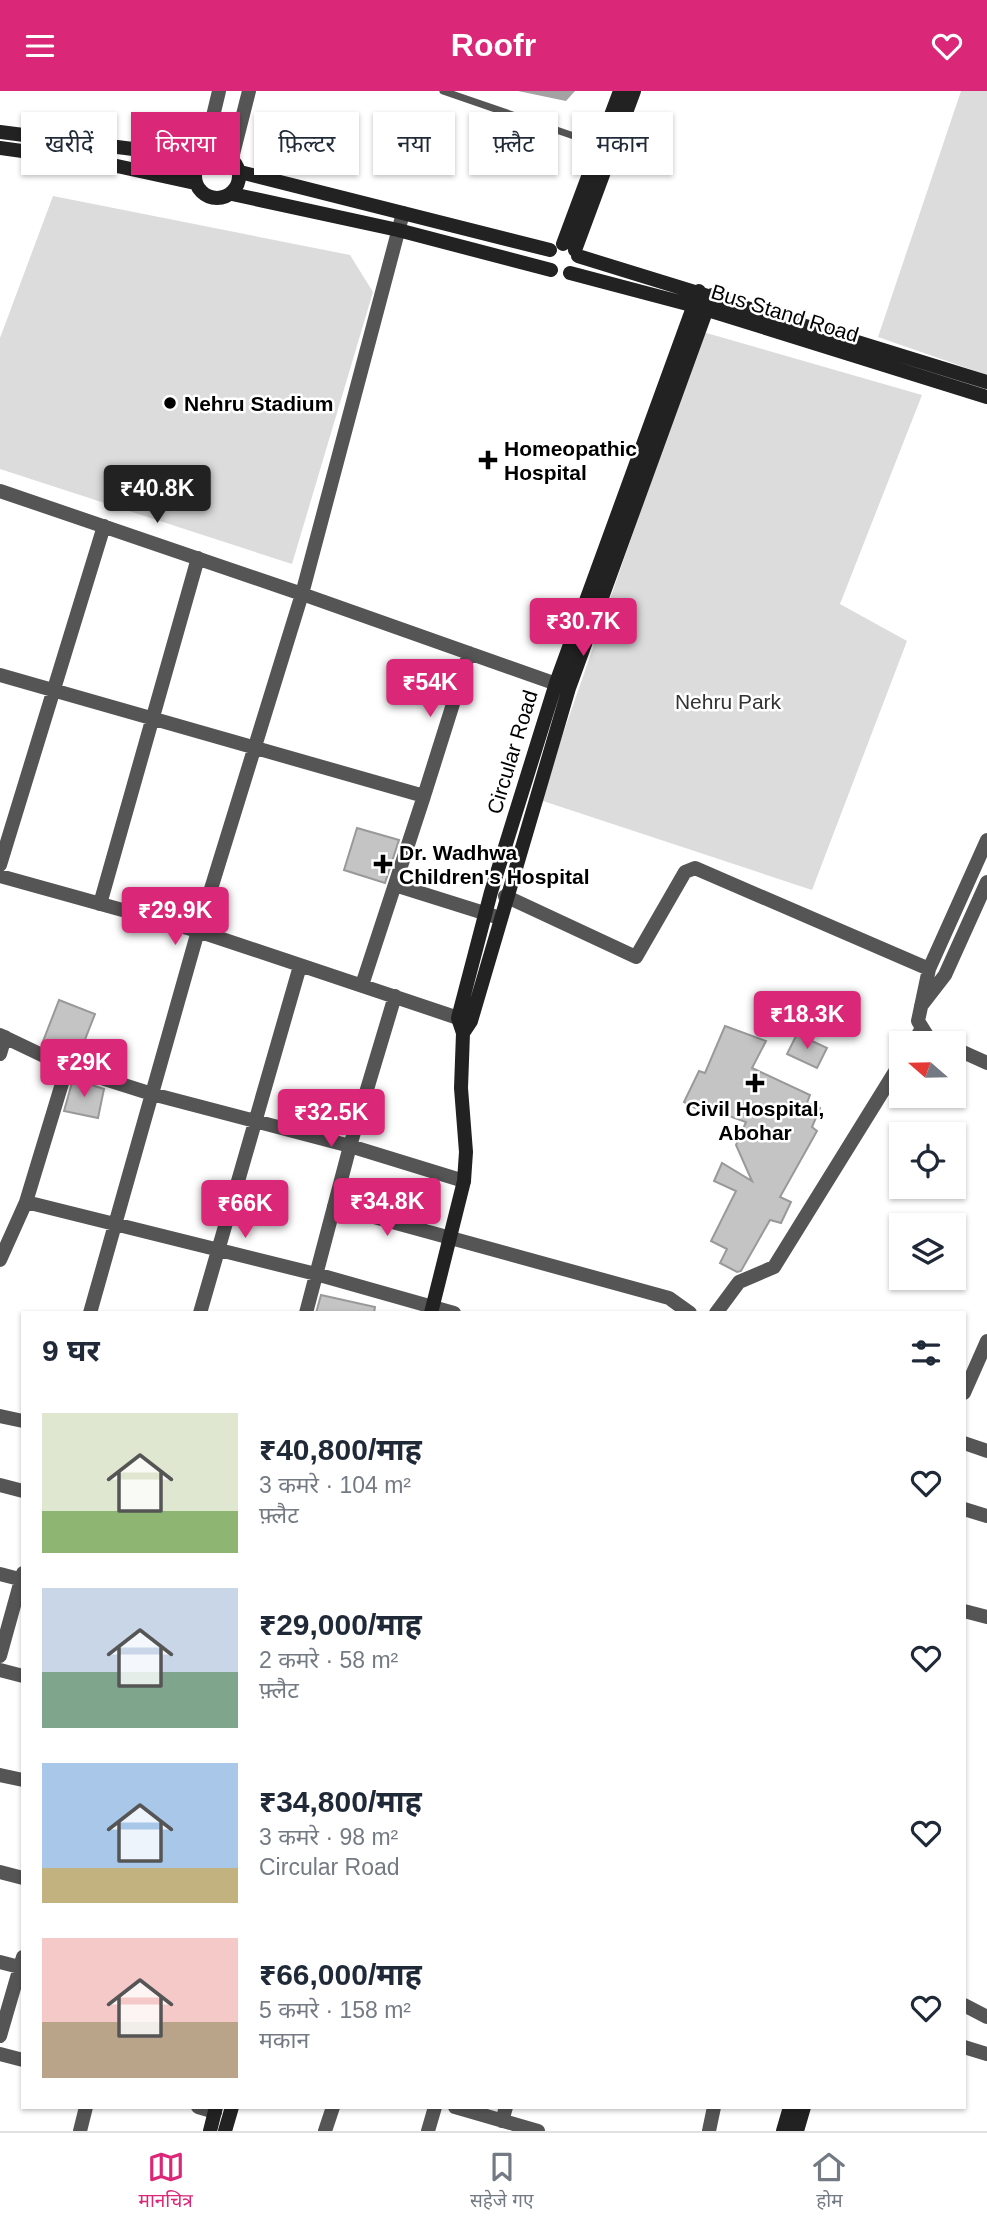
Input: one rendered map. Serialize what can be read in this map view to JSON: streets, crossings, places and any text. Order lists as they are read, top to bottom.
{
  "streets": {
    "main road": ["Bus Stand Road", "Circular Road"]
  },
  "crossings": [
    ["Bus Stand Road", "Circular Road"]
  ],
  "parks": ["Nehru Park"],
  "places": {
    "other": ["Nehru Stadium"],
    "health": ["Homeopathic Hospital", "Dr. Wadhwa Children's Hospital", "Civil Hospital, Abohar"]
  },
  "north": "left",
  "page": {
    "header": "Roofr",
    "chip": [
      "खरीदें",
      "किराया",
      "फ़िल्टर",
      "नया",
      "फ़्लैट",
      "मकान"
    ],
    "price": [
      "₹40.8K",
      "₹30.7K",
      "₹54K",
      "₹29.9K",
      "₹18.3K",
      "₹29K",
      "₹32.5K",
      "₹34.8K",
      "₹66K"
    ],
    "heading": "9 घर",
    "list": [
      {
        "name": "₹40,800/माह",
        "note": "3 कमरे · 104 m² · फ़्लैट"
      },
      {
        "name": "₹29,000/माह",
        "note": "2 कमरे · 58 m² · फ़्लैट"
      },
      {
        "name": "₹34,800/माह",
        "note": "3 कमरे · 98 m² · Circular Road"
      },
      {
        "name": "₹66,000/माह",
        "note": "5 कमरे · 158 m² · मकान"
      }
    ],
    "tabs": ["मानचित्र", "सहेजे गए", "होम"]
  }
}
